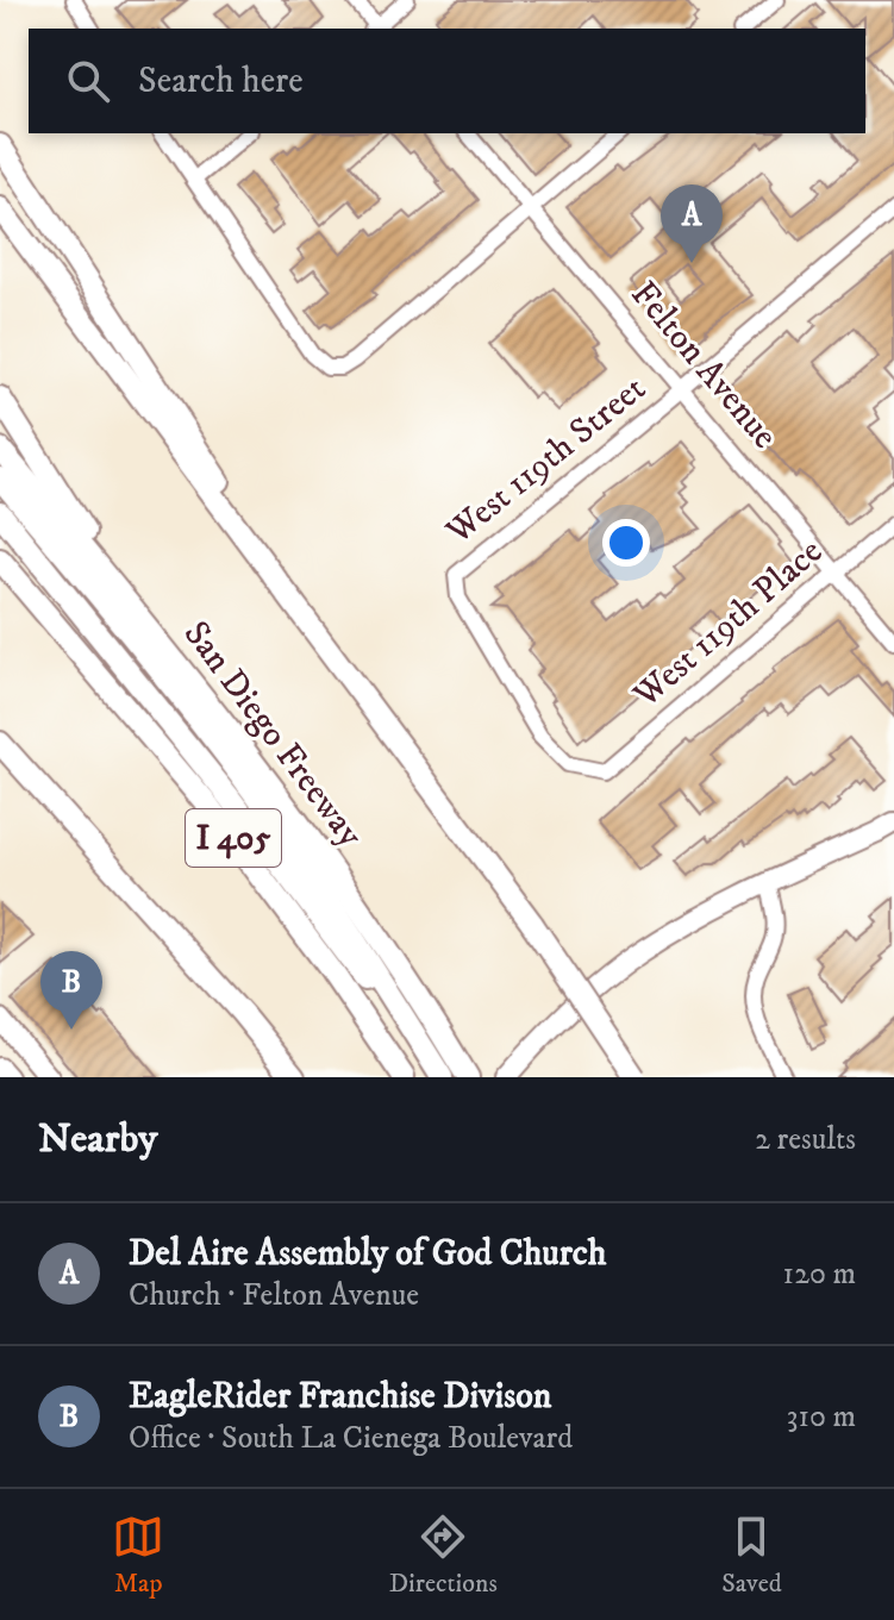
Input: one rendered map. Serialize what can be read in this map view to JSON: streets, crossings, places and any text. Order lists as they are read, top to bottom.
{
  "streets": {
    "highway": ["San Diego Freeway", "I 405"],
    "street": ["Felton Avenue", "West 119th Street", "West 119th Place"]
  },
  "crossings": [
    ["Felton Avenue", "West 119th Street"],
    ["Felton Avenue", "West 119th Place"],
    ["West 119th Street", "West 119th Place"]
  ],
  "page": {
    "search": "Search here",
    "pins": ["A", "B"],
    "heading": ["Nearby", "2 results"],
    "list": [
      {
        "mark": "A",
        "name": "Del Aire Assembly of God Church",
        "note": "Church · Felton Avenue",
        "value": "120 m"
      },
      {
        "mark": "B",
        "name": "EagleRider Franchise Divison",
        "note": "Office · South La Cienega Boulevard",
        "value": "310 m"
      }
    ],
    "nav": ["Map", "Directions", "Saved"]
  }
}
